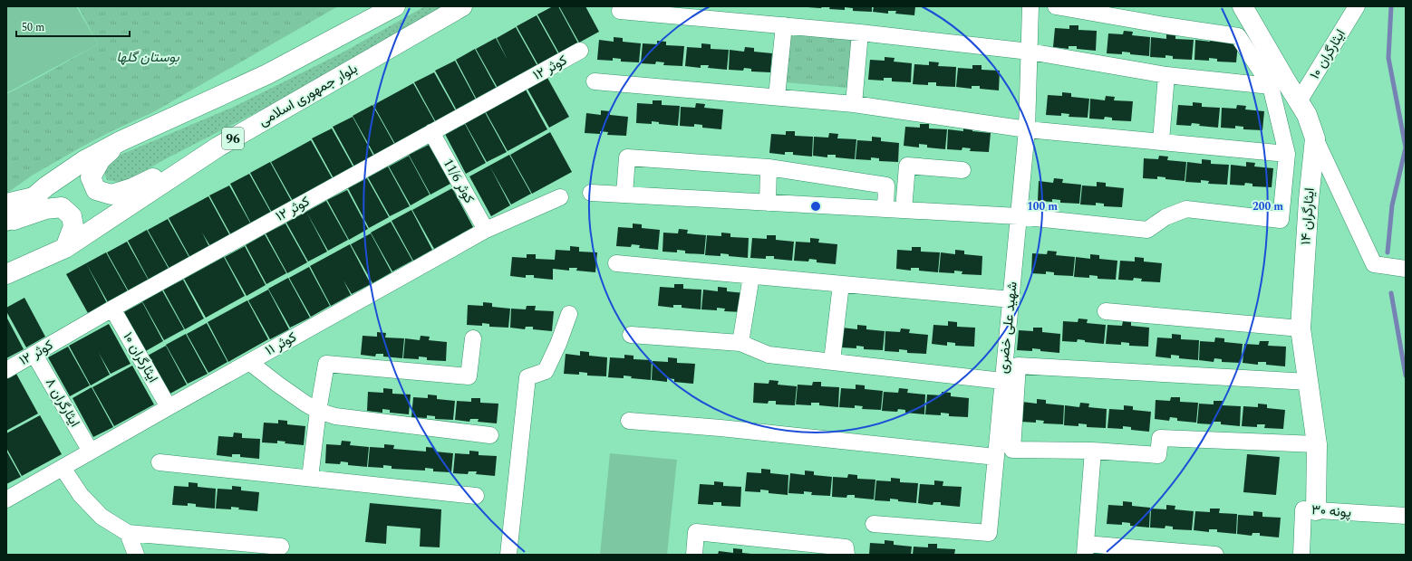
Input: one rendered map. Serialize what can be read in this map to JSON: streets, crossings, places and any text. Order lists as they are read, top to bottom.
{
  "streets": {
    "main road": ["بلوار جمهوری اسلامی", "96", "ایثارگران ۱۴"],
    "street": [
      "ایثارگران ۱۰",
      "کوثر ۱۲",
      "کوثر 11/6",
      "شهید علی خضری",
      "کوثر ۱۱",
      "ایثارگران ۸",
      "پونه ۳۰"
    ]
  },
  "crossings": [
    ["ایثارگران ۱۰", "کوثر ۱۲"],
    ["ایثارگران ۱۰", "ایثارگران ۱۴"],
    ["ایثارگران ۱۰", "کوثر ۱۱"],
    ["کوثر ۱۲", "کوثر 11/6"],
    ["کوثر ۱۲", "ایثارگران ۸"],
    ["کوثر 11/6", "کوثر ۱۱"],
    ["ایثارگران ۱۴", "پونه ۳۰"],
    ["کوثر ۱۱", "ایثارگران ۸"]
  ],
  "parks": ["بوستان گلها"],
  "scale_bar": "50 m",
  "rings": ["100 m", "200 m"]
}
